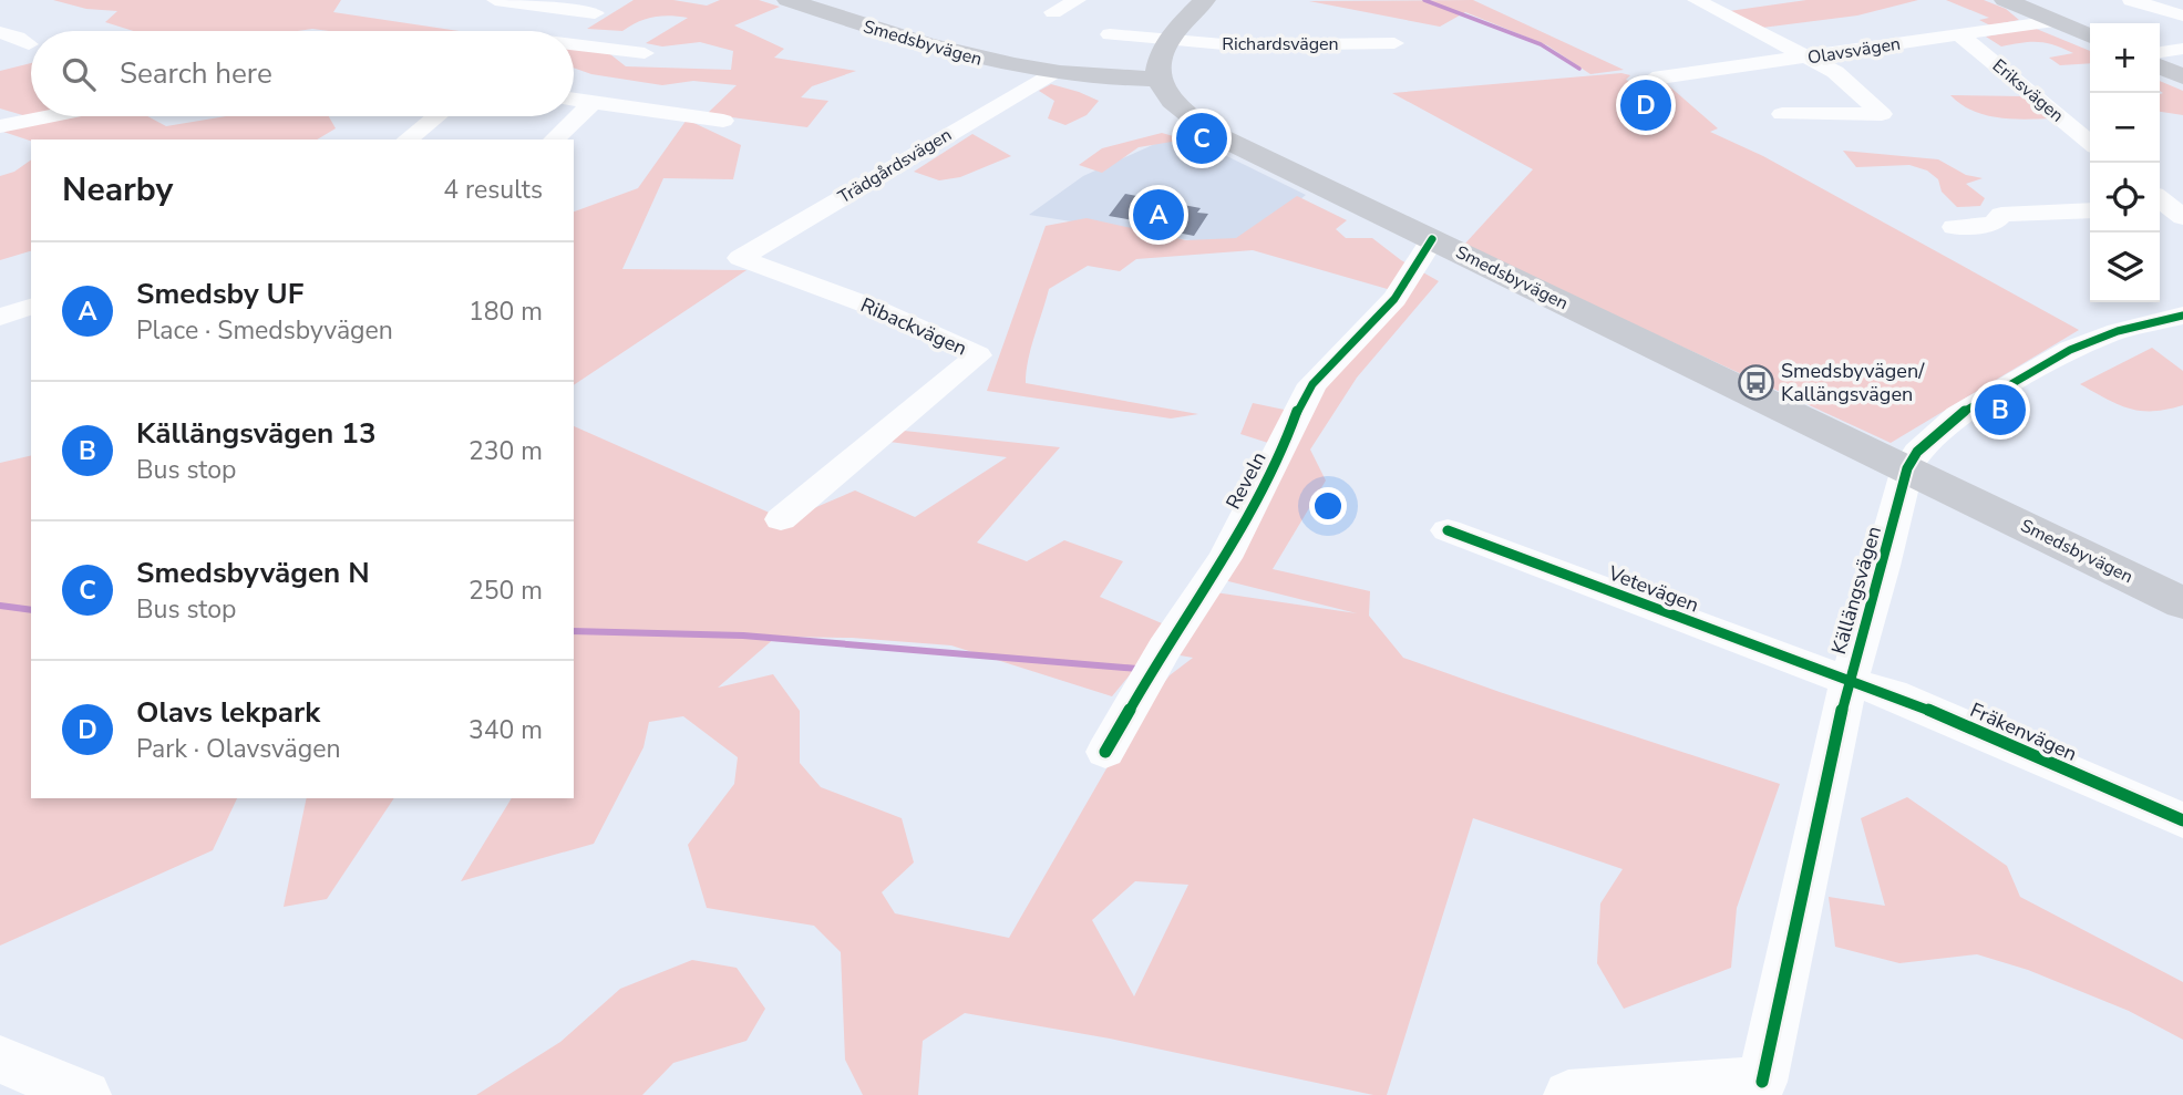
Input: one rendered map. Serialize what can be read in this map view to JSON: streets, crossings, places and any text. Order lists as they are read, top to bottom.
{
  "streets": {
    "main road": ["Smedsbyvägen"],
    "street": [
      "Richardsvägen",
      "Olavsvägen",
      "Eriksvägen",
      "Trädgårdsvägen",
      "Ribackvägen",
      "Reveln",
      "Vetevägen",
      "Källängsvägen",
      "Fräkenvägen"
    ]
  },
  "crossings": [
    ["Smedsbyvägen", "Trädgårdsvägen"],
    ["Smedsbyvägen", "Reveln"],
    ["Smedsbyvägen", "Källängsvägen"],
    ["Olavsvägen", "Eriksvägen"],
    ["Trädgårdsvägen", "Ribackvägen"],
    ["Vetevägen", "Källängsvägen"],
    ["Vetevägen", "Fräkenvägen"],
    ["Källängsvägen", "Fräkenvägen"]
  ],
  "places": {
    "bus stop": ["Smedsbyvägen/ Kallängsvägen"]
  },
  "page": {
    "map_buttons": ["+", "−"],
    "search": "Search here",
    "pins": [
      "D",
      "C",
      "A",
      "B"
    ],
    "heading": ["Nearby", "4 results"],
    "list": [
      {
        "mark": "A",
        "name": "Smedsby UF",
        "note": "Place · Smedsbyvägen",
        "value": "180 m"
      },
      {
        "mark": "B",
        "name": "Källängsvägen 13",
        "note": "Bus stop",
        "value": "230 m"
      },
      {
        "mark": "C",
        "name": "Smedsbyvägen N",
        "note": "Bus stop",
        "value": "250 m"
      },
      {
        "mark": "D",
        "name": "Olavs lekpark",
        "note": "Park · Olavsvägen",
        "value": "340 m"
      }
    ]
  }
}
